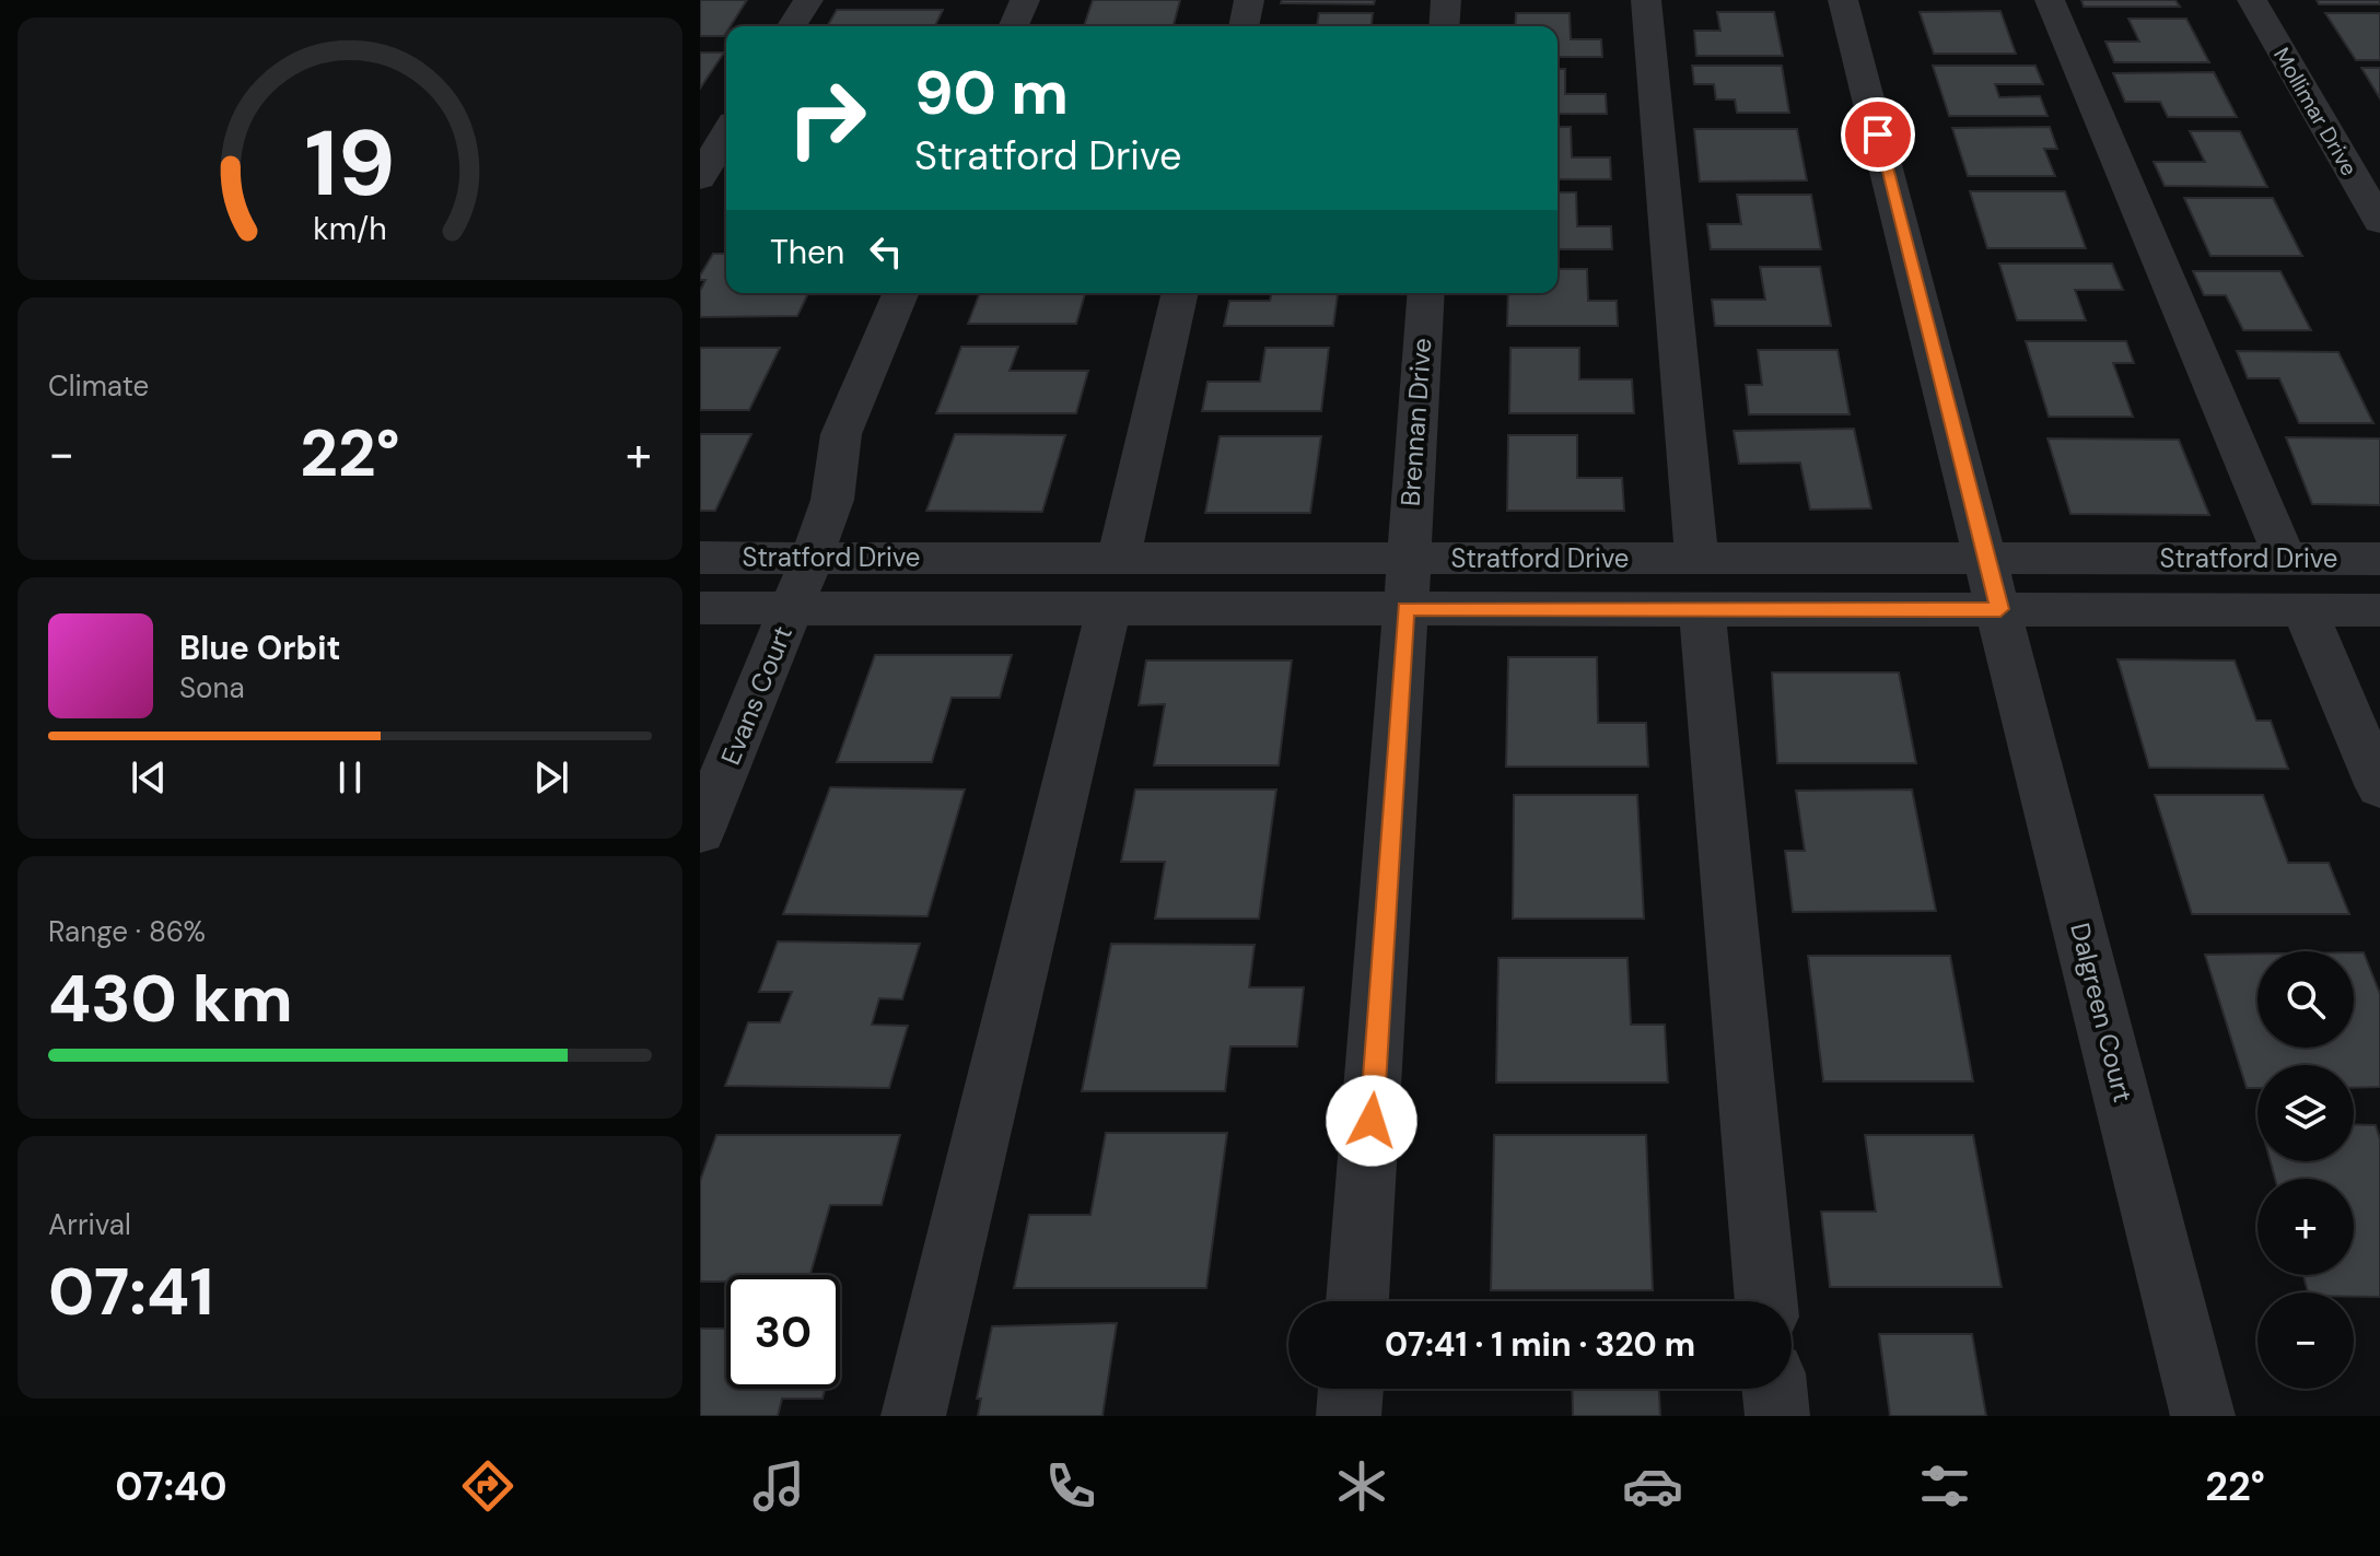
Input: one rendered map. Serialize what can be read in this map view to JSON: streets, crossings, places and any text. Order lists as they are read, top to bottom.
{
  "streets": {
    "street": [
      "Mollimar Drive",
      "Brennan Drive",
      "Stratford Drive",
      "Evans Court",
      "Dalgreen Court"
    ]
  },
  "crossings": [
    ["Brennan Drive", "Stratford Drive"],
    ["Stratford Drive", "Evans Court"],
    ["Stratford Drive", "Dalgreen Court"]
  ],
  "page": {
    "turn": ["90 m", "Stratford Drive"],
    "then": "Then",
    "tile": [
      "Climate",
      ["Range · 86%", "430 km"],
      ["Arrival", "07:41"]
    ],
    "heat": ["−", "22°", "+"],
    "song": ["Blue Orbit", "Sona"],
    "map_buttons": ["+", "−"],
    "limit": "30",
    "trip": "07:41 · 1 min · 320 m",
    "tabs": ["07:40", "22°"],
    "gauge": ["19", "km/h"]
  }
}
